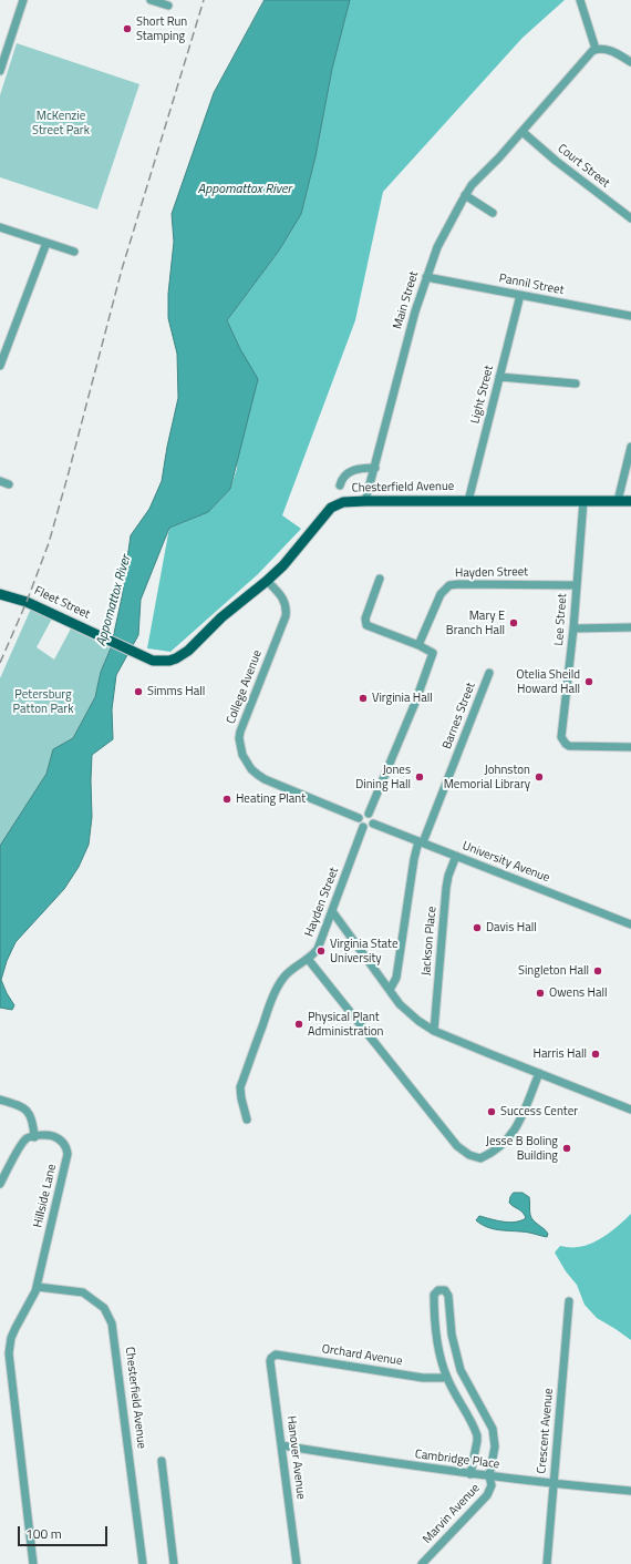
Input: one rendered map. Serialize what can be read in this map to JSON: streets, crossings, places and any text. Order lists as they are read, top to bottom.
{
  "streets": {
    "main road": ["Chesterfield Avenue", "Fleet Street"],
    "street": [
      "Court Street",
      "Pannil Street",
      "Main Street",
      "Light Street",
      "Hayden Street",
      "Lee Street",
      "College Avenue",
      "Barnes Street",
      "University Avenue",
      "Jackson Place",
      "Hillside Lane",
      "Orchard Avenue",
      "Crescent Avenue",
      "Hanover Avenue",
      "Cambridge Place",
      "Marvin Avenue"
    ]
  },
  "crossings": [
    ["Court Street", "Main Street"],
    ["Pannil Street", "Main Street"],
    ["Pannil Street", "Light Street"],
    ["Main Street", "Chesterfield Avenue"],
    ["Light Street", "Chesterfield Avenue"],
    ["Chesterfield Avenue", "Fleet Street"],
    ["Chesterfield Avenue", "Lee Street"],
    ["Chesterfield Avenue", "College Avenue"],
    ["Chesterfield Avenue", "Hillside Lane"],
    ["Hayden Street", "Lee Street"],
    ["Hayden Street", "College Avenue"],
    ["Hayden Street", "University Avenue"],
    ["College Avenue", "University Avenue"],
    ["Barnes Street", "University Avenue"],
    ["University Avenue", "Jackson Place"],
    ["Orchard Avenue", "Hanover Avenue"],
    ["Orchard Avenue", "Marvin Avenue"],
    ["Crescent Avenue", "Cambridge Place"],
    ["Hanover Avenue", "Cambridge Place"],
    ["Cambridge Place", "Marvin Avenue"]
  ],
  "water": ["Appomattox River"],
  "parks": ["McKenzie Street Park", "Petersburg Patton Park"],
  "places": [
    "Short Run Stamping",
    "Mary E Branch Hall",
    "Otelia Sheild Howard Hall",
    "Simms Hall",
    "Virginia Hall",
    "Jones Dining Hall",
    "Johnston Memorial Library",
    "Heating Plant",
    "Davis Hall",
    "Virginia State University",
    "Singleton Hall",
    "Owens Hall",
    "Physical Plant Administration",
    "Harris Hall",
    "Success Center",
    "Jesse B Boling Building"
  ],
  "scale_bar": "100 m"
}
